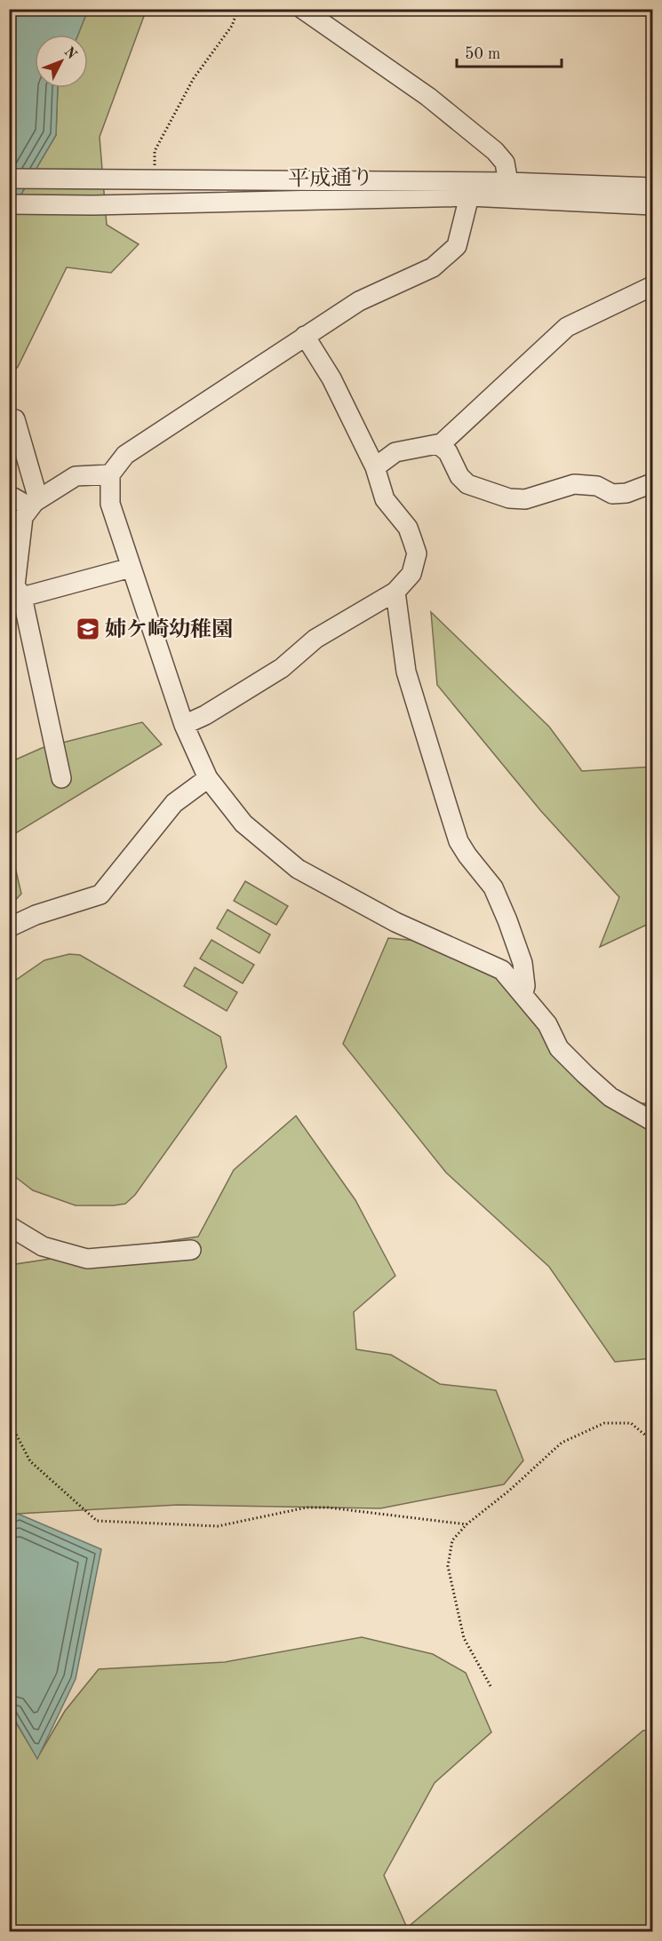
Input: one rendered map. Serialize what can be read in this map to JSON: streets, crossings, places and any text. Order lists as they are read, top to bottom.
{
  "streets": {
    "street": ["平成通り"]
  },
  "places": {
    "school or university": ["姉ケ崎幼稚園"]
  },
  "scale_bar": "50 m",
  "north": "top right"
}
